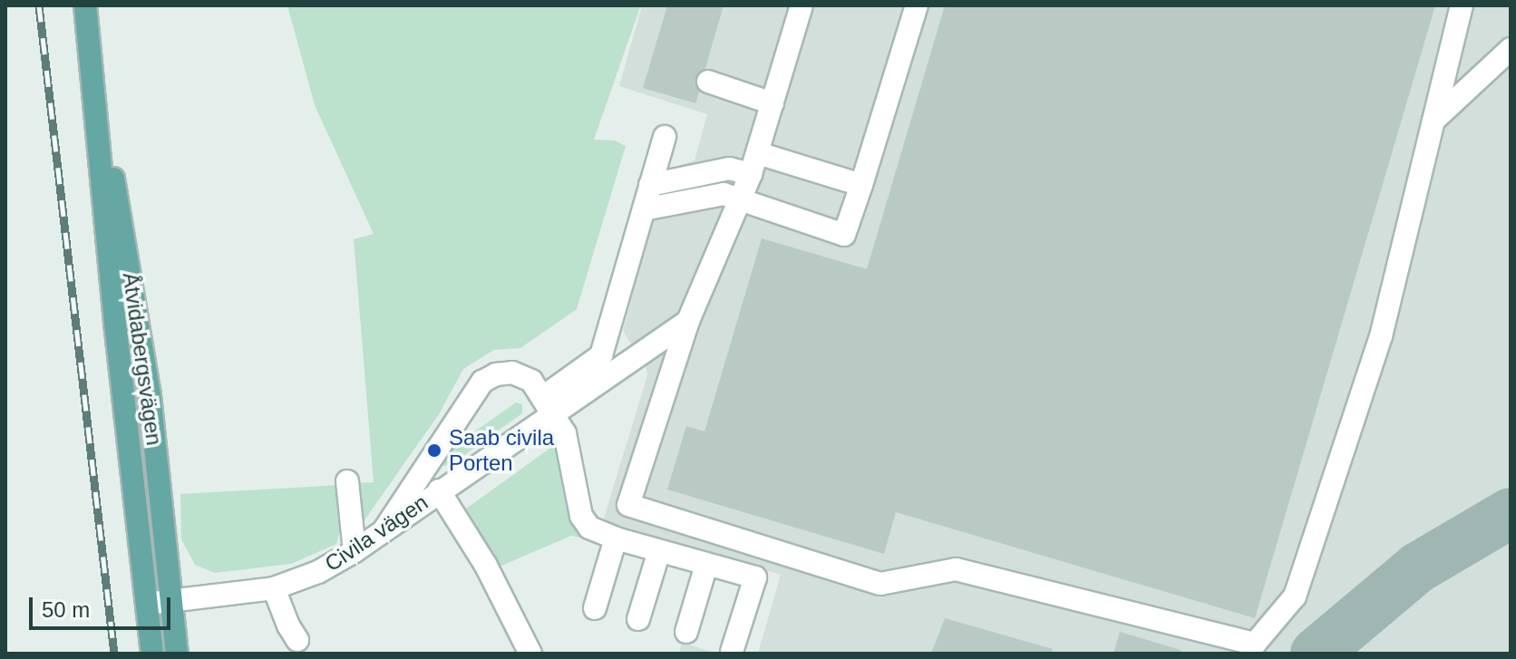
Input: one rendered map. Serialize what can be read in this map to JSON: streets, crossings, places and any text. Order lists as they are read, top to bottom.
{
  "streets": {
    "main road": ["Åtvidabergsvägen"],
    "street": ["Civila vägen"]
  },
  "crossings": [
    ["Åtvidabergsvägen", "Civila vägen"]
  ],
  "places": ["Saab civila Porten"],
  "scale_bar": "50 m"
}
